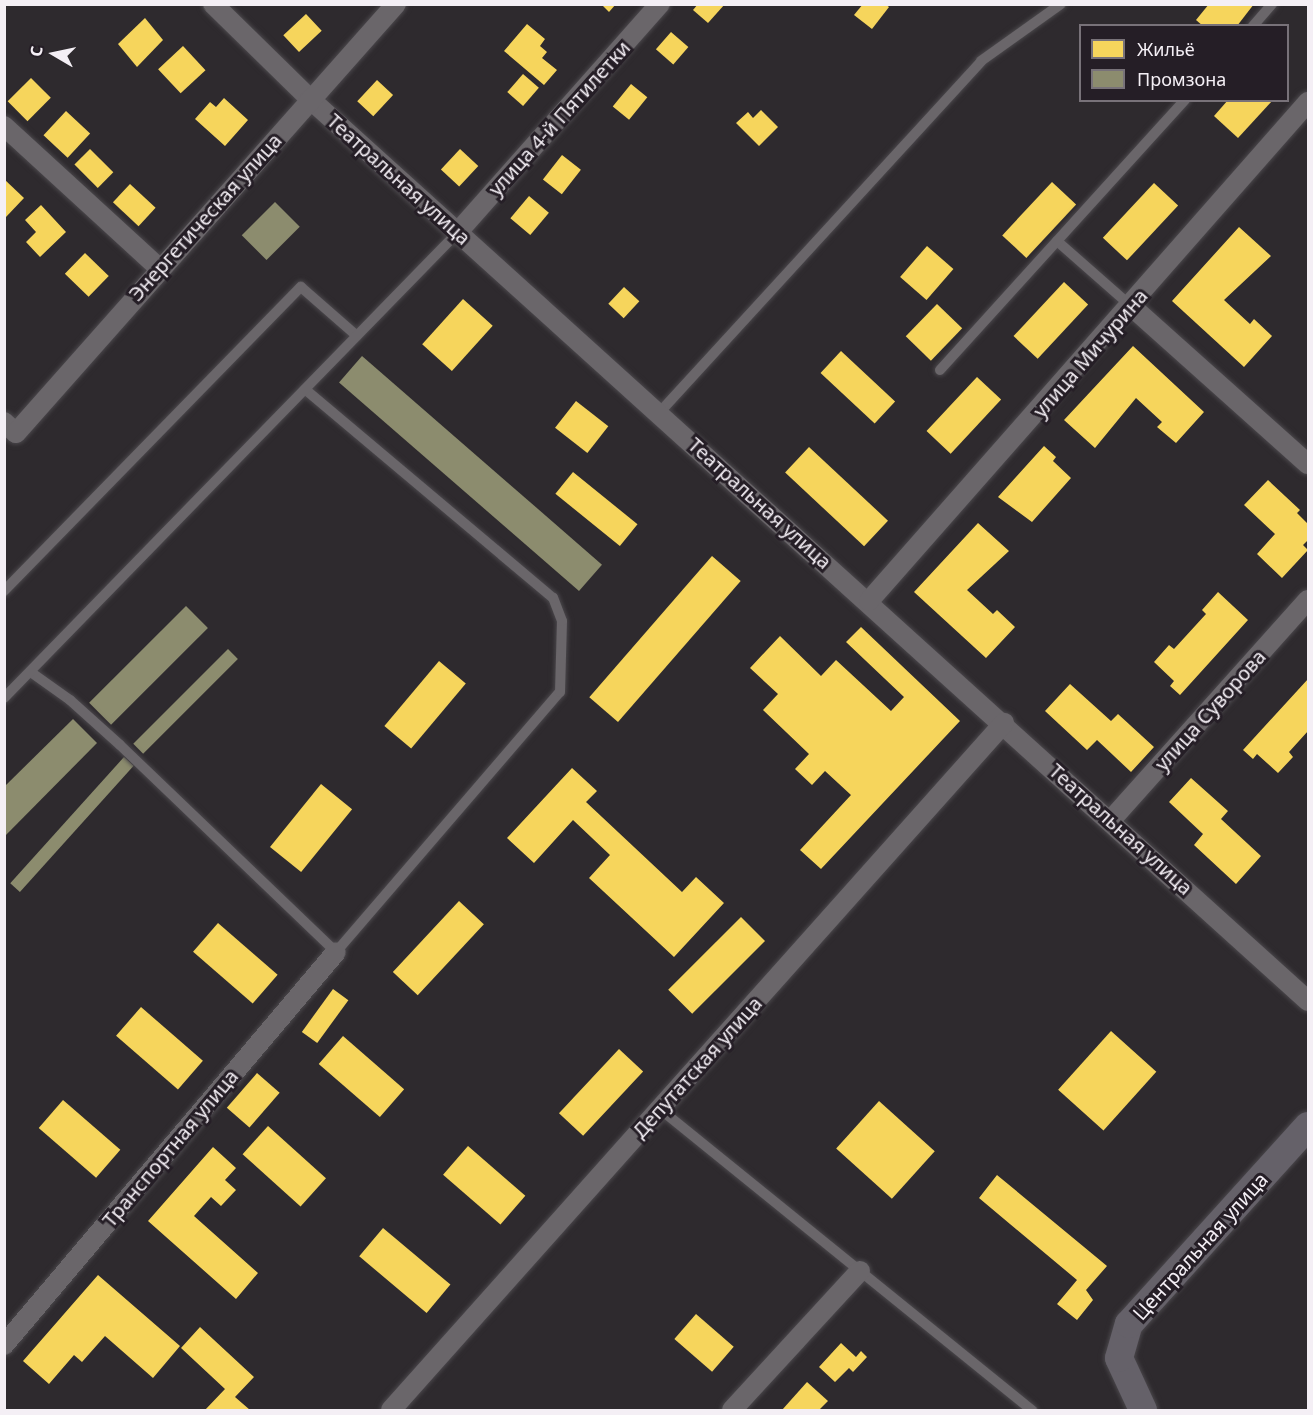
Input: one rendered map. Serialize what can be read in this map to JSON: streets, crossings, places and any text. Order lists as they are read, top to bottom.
{
  "streets": {
    "main road": ["Центральная улица"],
    "street": [
      "улица 4-й Пятилетки",
      "Театральная улица",
      "Энергетическая улица",
      "улица Мичурина",
      "улица Суворова",
      "Депутатская улица",
      "Транспортная улица"
    ]
  },
  "crossings": [
    ["улица 4-й Пятилетки", "Театральная улица"],
    ["Театральная улица", "Энергетическая улица"],
    ["Театральная улица", "улица Мичурина"],
    ["Театральная улица", "улица Суворова"],
    ["Театральная улица", "Депутатская улица"]
  ],
  "legend": ["Жильё", "Промзона"],
  "north": "left"
}
